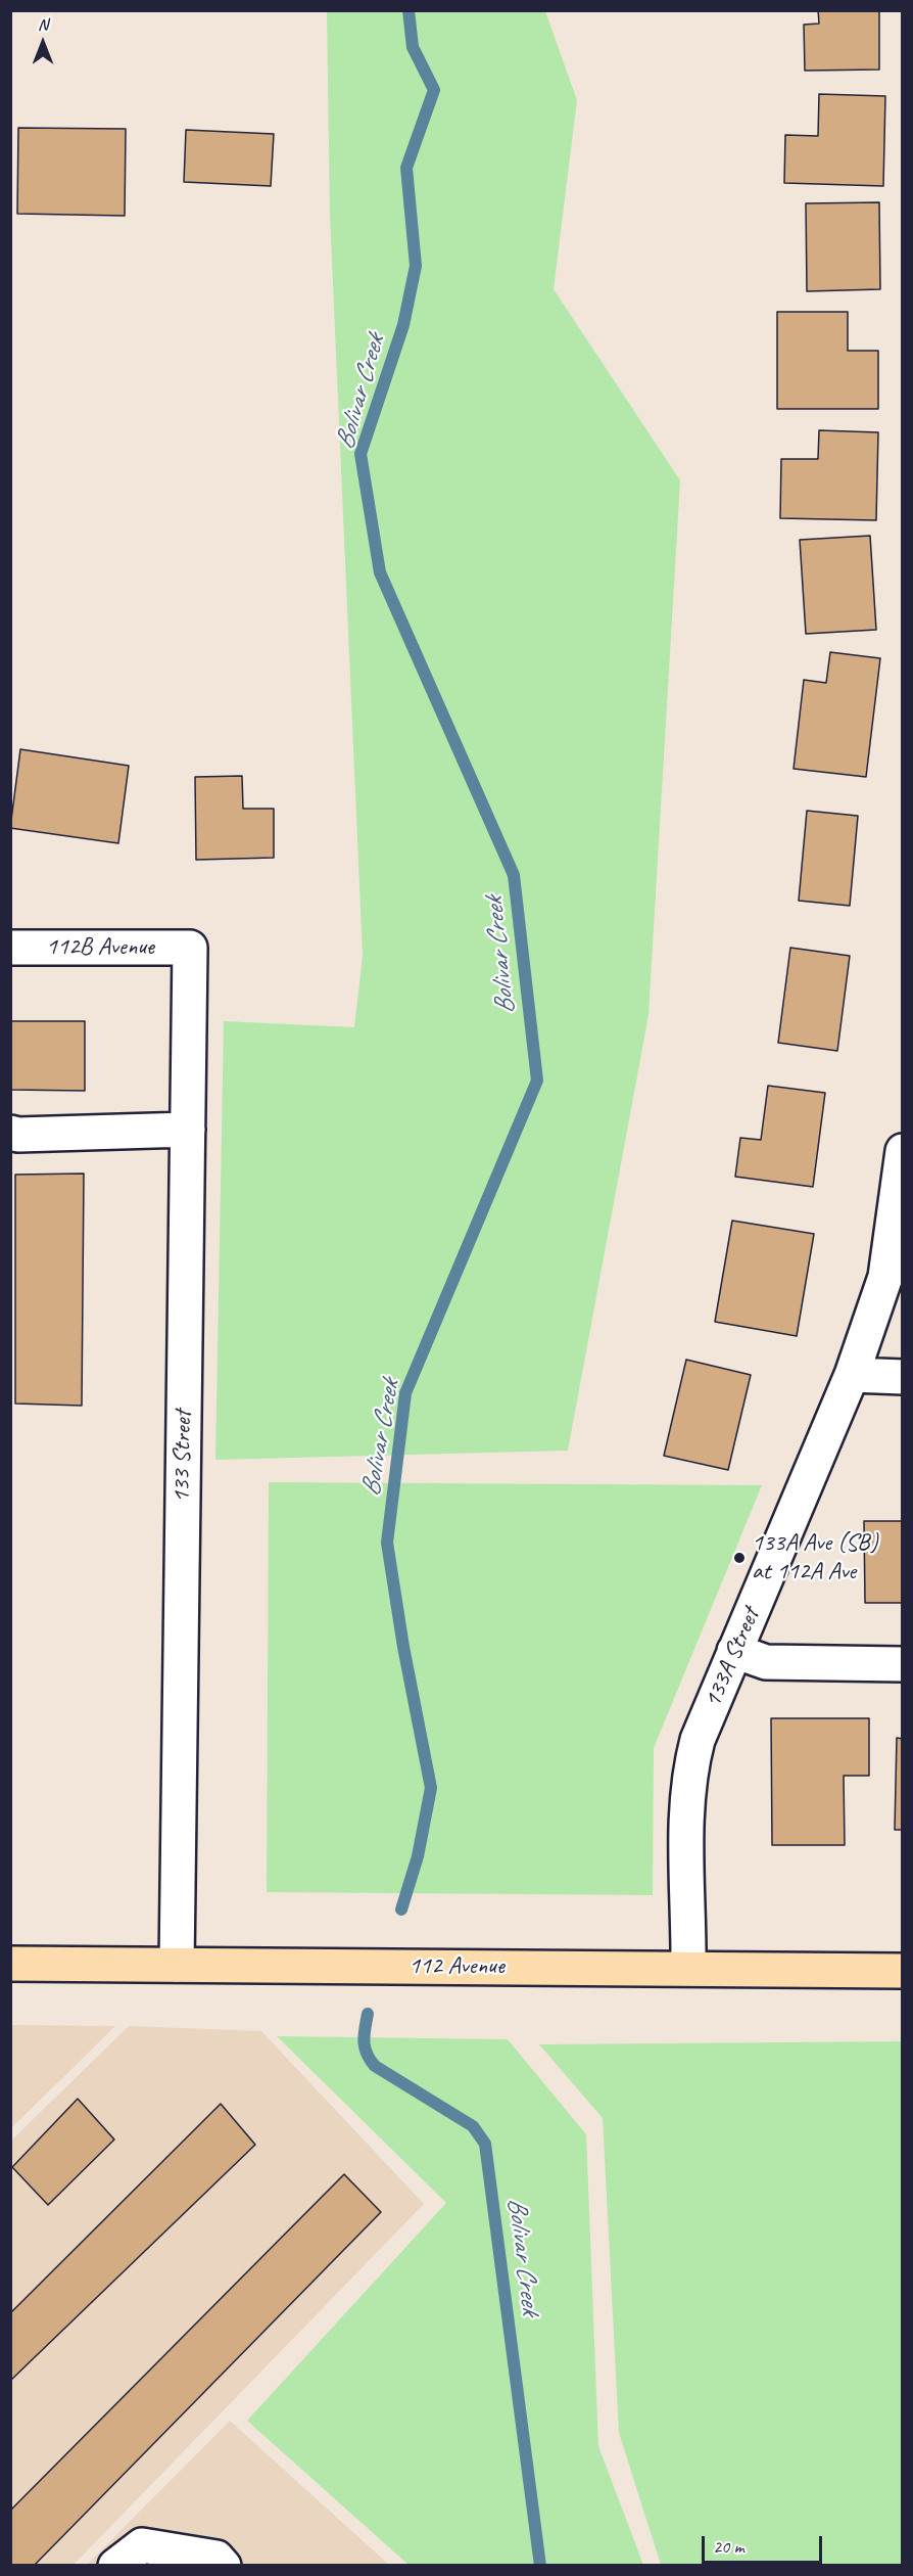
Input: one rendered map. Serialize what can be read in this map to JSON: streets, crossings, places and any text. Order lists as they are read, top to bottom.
{
  "streets": {
    "main road": ["112 Avenue"],
    "street": ["112B Avenue", "133 Street", "133A Street"]
  },
  "crossings": [
    ["112B Avenue", "133 Street"],
    ["133 Street", "112 Avenue"],
    ["133A Street", "112 Avenue"]
  ],
  "water": ["Bolivar Creek"],
  "places": ["133A Ave (SB) at 112A Ave"],
  "scale_bar": "20 m",
  "north": "top"
}
